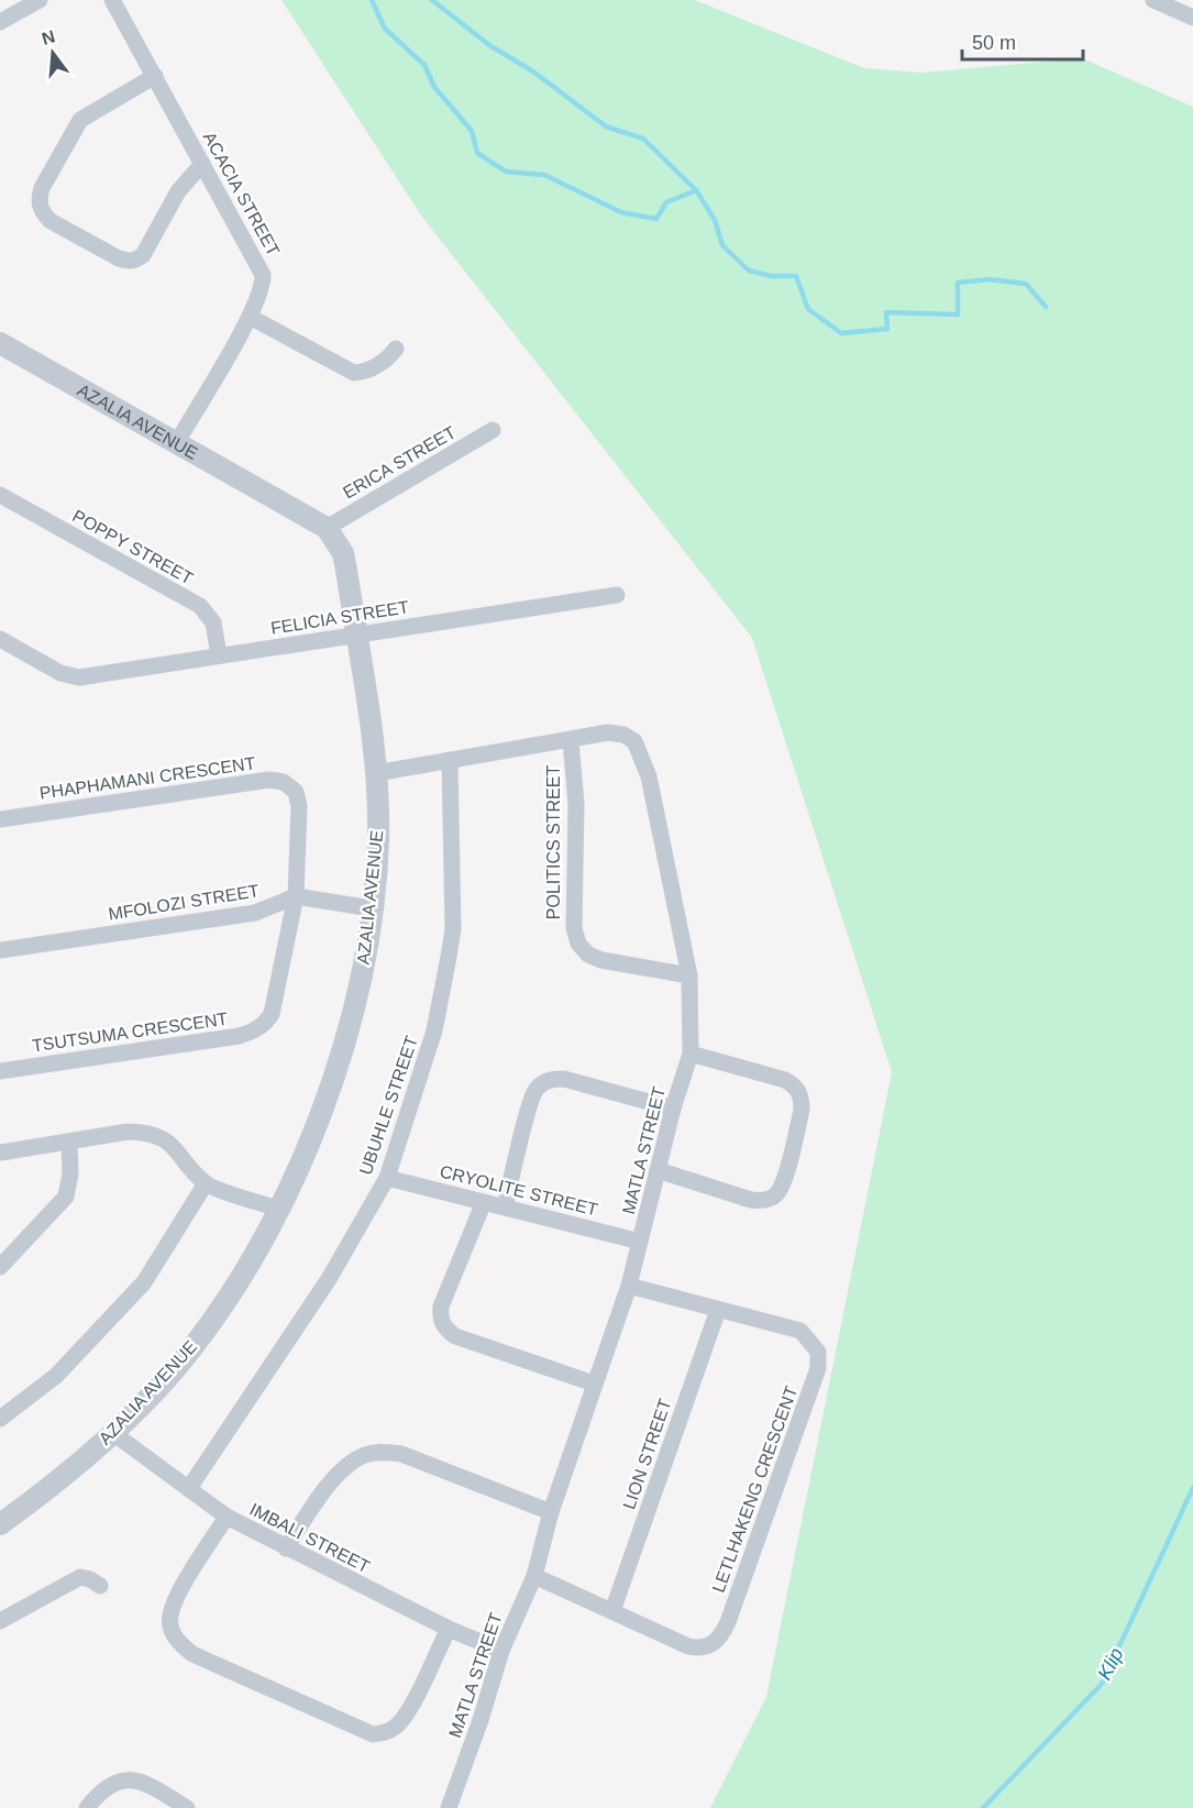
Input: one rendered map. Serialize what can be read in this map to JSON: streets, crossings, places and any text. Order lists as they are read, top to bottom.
{
  "streets": {
    "street": [
      "ACACIA STREET",
      "AZALIA AVENUE",
      "ERICA STREET",
      "POPPY STREET",
      "FELICIA STREET",
      "PHAPHAMANI CRESCENT",
      "POLITICS STREET",
      "MFOLOZI STREET",
      "TSUTSUMA CRESCENT",
      "UBUHLE STREET",
      "MATLA STREET",
      "CRYOLITE STREET",
      "LION STREET",
      "LETLHAKENG CRESCENT",
      "IMBALI STREET"
    ]
  },
  "crossings": [
    ["ACACIA STREET", "AZALIA AVENUE"],
    ["AZALIA AVENUE", "ERICA STREET"],
    ["AZALIA AVENUE", "FELICIA STREET"],
    ["AZALIA AVENUE", "MATLA STREET"],
    ["AZALIA AVENUE", "IMBALI STREET"],
    ["POPPY STREET", "FELICIA STREET"],
    ["PHAPHAMANI CRESCENT", "MFOLOZI STREET"],
    ["PHAPHAMANI CRESCENT", "TSUTSUMA CRESCENT"],
    ["POLITICS STREET", "MATLA STREET"],
    ["UBUHLE STREET", "MATLA STREET"],
    ["UBUHLE STREET", "CRYOLITE STREET"],
    ["UBUHLE STREET", "IMBALI STREET"],
    ["MATLA STREET", "CRYOLITE STREET"],
    ["MATLA STREET", "LETLHAKENG CRESCENT"],
    ["MATLA STREET", "IMBALI STREET"],
    ["LION STREET", "LETLHAKENG CRESCENT"]
  ],
  "water": ["Klip"],
  "scale_bar": "50 m",
  "north": "top"
}
